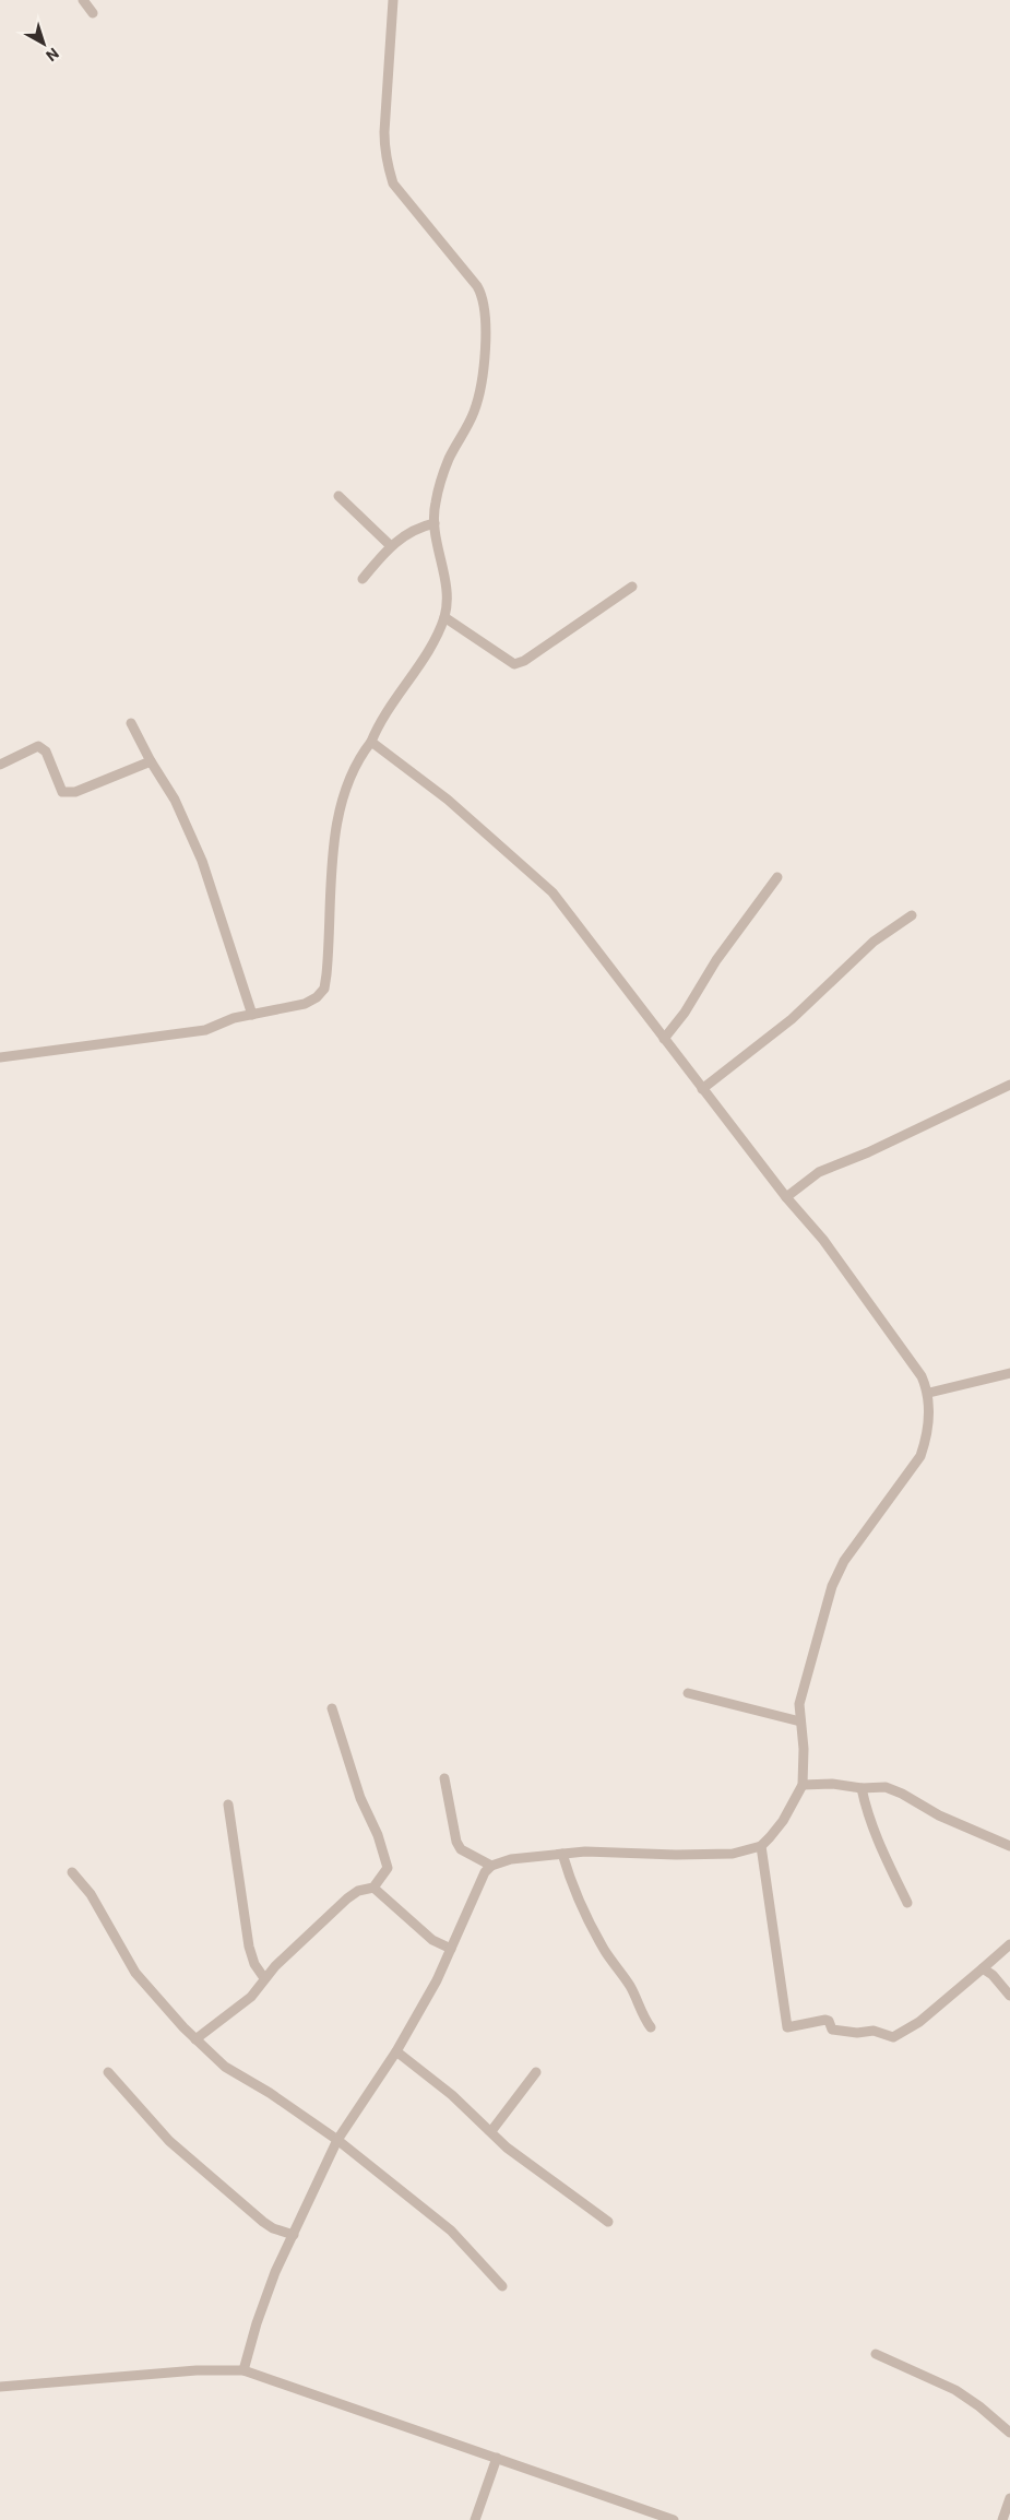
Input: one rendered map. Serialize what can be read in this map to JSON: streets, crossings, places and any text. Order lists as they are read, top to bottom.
{
  "north": "bottom right"
}
